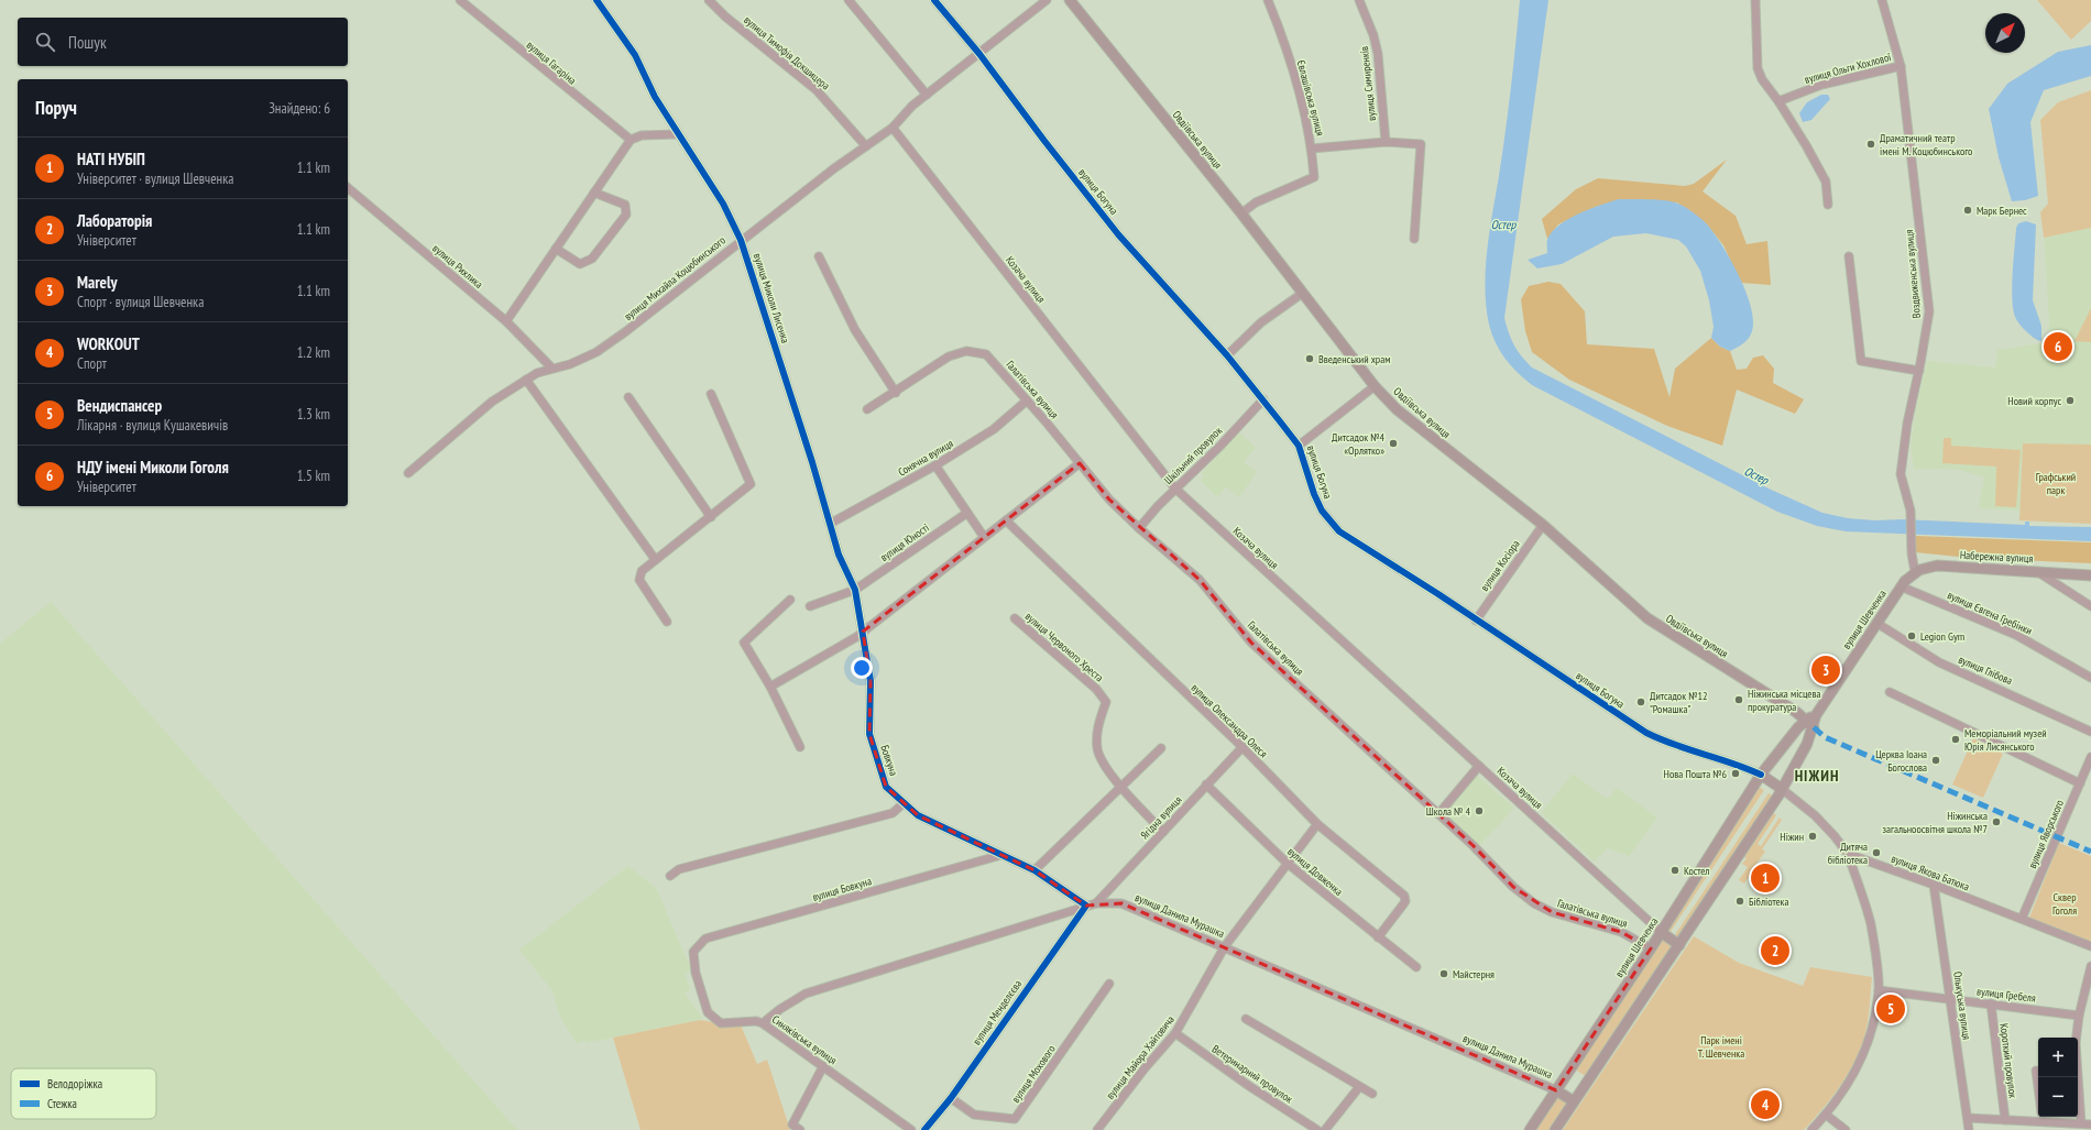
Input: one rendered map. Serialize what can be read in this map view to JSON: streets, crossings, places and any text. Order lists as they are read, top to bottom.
{
  "streets": {
    "main road": ["Овдіївська вулиця", "Набережна вулиця", "вулиця Шевченка"],
    "street": [
      "вулиця Тимофія Докшицера",
      "вулиця Гагаріна",
      "вулиця Ольги Хохлової",
      "вулиця Симиренків",
      "Євлашівська вулиця",
      "вулиця Богуна",
      "вулиця Рихлика",
      "Воздвиженська вулиця",
      "вулиця Михайла Коцюбинського",
      "Козача вулиця",
      "вулиця Миколи Лисенка",
      "Галатівська вулиця",
      "Шкільний провулок",
      "Сонячна вулиця",
      "вулиця Юності",
      "вулиця Косіора",
      "вулиця Євгена Гребінки",
      "вулиця Червоного Хреста",
      "вулиця Глібова",
      "вулиця Олександра Олеся",
      "Бовкуна",
      "Ягідна вулиця",
      "вулиця Яворського",
      "вулиця Довженка",
      "вулиця Якова Батюка",
      "вулиця Бовкуна",
      "вулиця Данила Мурашка",
      "вулиця Гребеля",
      "Олькуська вулиця",
      "вулиця Менделєєва",
      "Синяківська вулиця",
      "вулиця Майора Хайтовича",
      "Короткий провулок",
      "вулиця Мохового",
      "Ветеринарний провулок"
    ]
  },
  "crossings": [
    ["вулиця Тимофія Докшицера", "вулиця Михайла Коцюбинського"],
    ["вулиця Ольги Хохлової", "Воздвиженська вулиця"],
    ["Євлашівська вулиця", "Овдіївська вулиця"],
    ["Овдіївська вулиця", "вулиця Косіора"],
    ["Овдіївська вулиця", "вулиця Шевченка"],
    ["вулиця Богуна", "вулиця Михайла Коцюбинського"],
    ["вулиця Богуна", "Шкільний провулок"],
    ["вулиця Богуна", "вулиця Косіора"],
    ["вулиця Богуна", "вулиця Шевченка"],
    ["вулиця Рихлика", "вулиця Михайла Коцюбинського"],
    ["Воздвиженська вулиця", "Набережна вулиця"],
    ["вулиця Михайла Коцюбинського", "Козача вулиця"],
    ["вулиця Михайла Коцюбинського", "вулиця Миколи Лисенка"],
    ["Козача вулиця", "Шкільний провулок"],
    ["Козача вулиця", "вулиця Шевченка"],
    ["вулиця Миколи Лисенка", "Сонячна вулиця"],
    ["вулиця Миколи Лисенка", "вулиця Юності"],
    ["вулиця Миколи Лисенка", "Бовкуна"],
    ["Галатівська вулиця", "Шкільний провулок"],
    ["Галатівська вулиця", "Сонячна вулиця"],
    ["Галатівська вулиця", "вулиця Шевченка"],
    ["Набережна вулиця", "вулиця Євгена Гребінки"],
    ["Набережна вулиця", "вулиця Шевченка"],
    ["вулиця Євгена Гребінки", "вулиця Шевченка"],
    ["вулиця Шевченка", "вулиця Глібова"],
    ["вулиця Шевченка", "вулиця Данила Мурашка"],
    ["вулиця Червоного Хреста", "Ягідна вулиця"],
    ["вулиця Олександра Олеся", "Ягідна вулиця"],
    ["вулиця Олександра Олеся", "вулиця Довженка"],
    ["вулиця Олександра Олеся", "вулиця Майора Хайтовича"],
    ["Бовкуна", "вулиця Бовкуна"],
    ["Бовкуна", "вулиця Данила Мурашка"],
    ["Бовкуна", "вулиця Менделєєва"],
    ["Ягідна вулиця", "вулиця Довженка"],
    ["Ягідна вулиця", "вулиця Данила Мурашка"],
    ["вулиця Яворського", "вулиця Якова Батюка"],
    ["вулиця Довженка", "вулиця Майора Хайтовича"],
    ["вулиця Якова Батюка", "Олькуська вулиця"],
    ["вулиця Бовкуна", "Синяківська вулиця"],
    ["вулиця Данила Мурашка", "вулиця Менделєєва"],
    ["вулиця Данила Мурашка", "Синяківська вулиця"],
    ["вулиця Данила Мурашка", "вулиця Майора Хайтовича"],
    ["вулиця Гребеля", "Олькуська вулиця"],
    ["вулиця Гребеля", "Короткий провулок"],
    ["вулиця Менделєєва", "вулиця Мохового"],
    ["вулиця Майора Хайтовича", "Ветеринарний провулок"]
  ],
  "districts": ["НІЖИН"],
  "water": ["Остер"],
  "parks": ["Графський парк", "Сквер Гоголя", "Парк імені Т. Шевченка"],
  "places": [
    "Драматичний театр імені М. Коцюбинського",
    "Марк Бернес",
    "Введенський храм",
    "Новий корпус",
    "Дитсадок №4 «Орлятко»",
    "Legion Gym",
    "Ніжинська місцева прокуратура",
    "Дитсадок №12 \"Ромашка\"",
    "Меморіальний музей Юрія Лисянського",
    "Церква Іоана Богослова",
    "Нова Пошта №6",
    "Школа № 4",
    "Ніжинська загальноосвітня школа №7",
    "Ніжин",
    "Дитяча бібліотека",
    "Костел",
    "Бібліотека",
    "Майстерня"
  ],
  "legend": ["Велодоріжка", "Стежка"],
  "north": "top right",
  "page": {
    "search": "Пошук",
    "heading": ["Поруч", "Знайдено: 6"],
    "list": [
      {
        "mark": "1",
        "name": "НАТІ НУБІП",
        "note": "Університет · вулиця Шевченка",
        "value": "1.1 km"
      },
      {
        "mark": "2",
        "name": "Лабораторія",
        "note": "Університет",
        "value": "1.1 km"
      },
      {
        "mark": "3",
        "name": "Marely",
        "note": "Спорт · вулиця Шевченка",
        "value": "1.1 km"
      },
      {
        "mark": "4",
        "name": "WORKOUT",
        "note": "Спорт",
        "value": "1.2 km"
      },
      {
        "mark": "5",
        "name": "Вендиспансер",
        "note": "Лікарня · вулиця Кушакевичів",
        "value": "1.3 km"
      },
      {
        "mark": "6",
        "name": "НДУ імені Миколи Гоголя",
        "note": "Університет",
        "value": "1.5 km"
      }
    ],
    "pins": [
      "6",
      "3",
      "1",
      "2",
      "5",
      "4"
    ],
    "map_buttons": ["+", "−"]
  }
}
